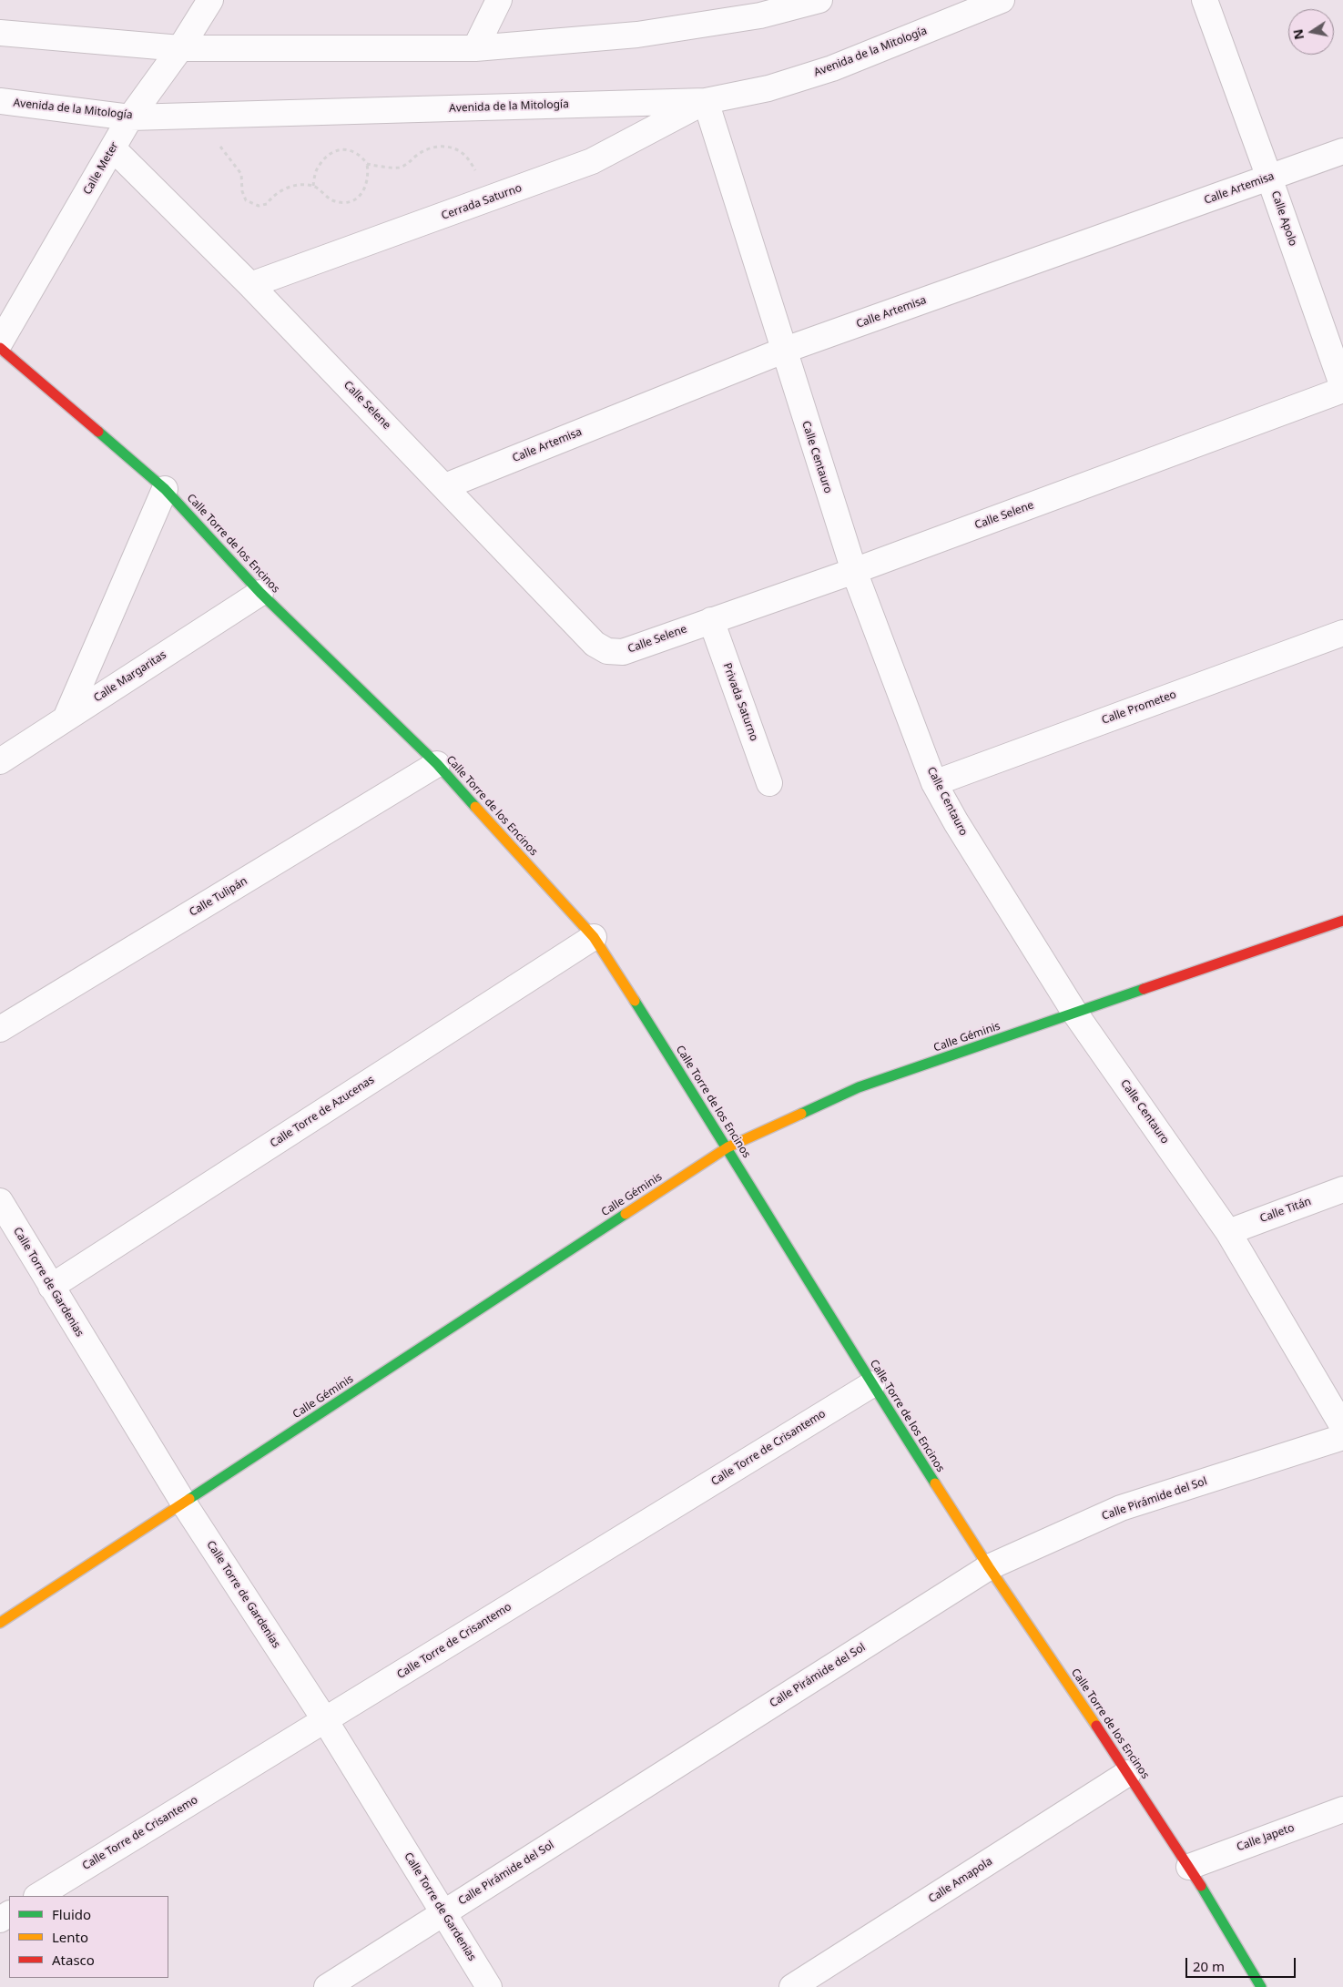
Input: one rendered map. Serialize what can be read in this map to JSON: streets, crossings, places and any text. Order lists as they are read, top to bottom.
{
  "streets": {
    "street": [
      "Avenida de la Mitología",
      "Calle Meter",
      "Calle Artemisa",
      "Cerrada Saturno",
      "Calle Apolo",
      "Calle Selene",
      "Calle Centauro",
      "Calle Torre de los Encinos",
      "Calle Margaritas",
      "Privada Saturno",
      "Calle Prometeo",
      "Calle Tulipán",
      "Calle Géminis",
      "Calle Torre de Azucenas",
      "Calle Titán",
      "Calle Torre de Gardenias",
      "Calle Torre de Crisantemo",
      "Calle Pirámide del Sol",
      "Calle Japeto",
      "Calle Amapola"
    ]
  },
  "crossings": [
    ["Avenida de la Mitología", "Calle Meter"],
    ["Avenida de la Mitología", "Cerrada Saturno"],
    ["Avenida de la Mitología", "Calle Centauro"],
    ["Calle Meter", "Calle Selene"],
    ["Calle Artemisa", "Calle Apolo"],
    ["Calle Artemisa", "Calle Selene"],
    ["Calle Artemisa", "Calle Centauro"],
    ["Cerrada Saturno", "Calle Selene"],
    ["Cerrada Saturno", "Calle Centauro"],
    ["Calle Apolo", "Calle Selene"],
    ["Calle Selene", "Calle Centauro"],
    ["Calle Selene", "Privada Saturno"],
    ["Calle Centauro", "Calle Prometeo"],
    ["Calle Centauro", "Calle Géminis"],
    ["Calle Centauro", "Calle Titán"],
    ["Calle Torre de los Encinos", "Calle Margaritas"],
    ["Calle Torre de los Encinos", "Calle Tulipán"],
    ["Calle Torre de los Encinos", "Calle Géminis"],
    ["Calle Torre de los Encinos", "Calle Torre de Azucenas"],
    ["Calle Torre de los Encinos", "Calle Torre de Crisantemo"],
    ["Calle Torre de los Encinos", "Calle Pirámide del Sol"],
    ["Calle Torre de los Encinos", "Calle Japeto"],
    ["Calle Torre de los Encinos", "Calle Amapola"],
    ["Calle Géminis", "Calle Torre de Gardenias"],
    ["Calle Torre de Azucenas", "Calle Torre de Gardenias"],
    ["Calle Torre de Gardenias", "Calle Torre de Crisantemo"],
    ["Calle Torre de Gardenias", "Calle Pirámide del Sol"]
  ],
  "legend": ["Fluido", "Lento", "Atasco"],
  "scale_bar": "20 m",
  "north": "left"
}
